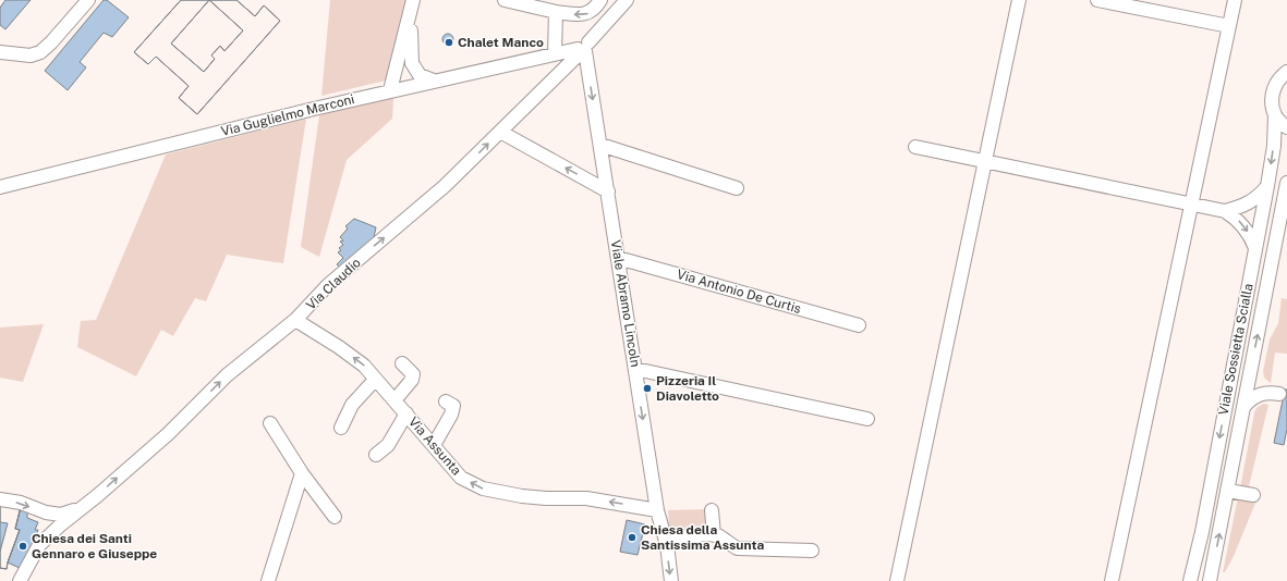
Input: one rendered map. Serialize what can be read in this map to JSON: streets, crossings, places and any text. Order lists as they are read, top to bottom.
{
  "streets": {
    "street": [
      "Via Guglielmo Marconi",
      "Via Claudio",
      "Via Antonio De Curtis",
      "Viale Abramo Lincoln",
      "Viale Sossietta Scialla",
      "Via Assunta"
    ]
  },
  "crossings": [
    ["Via Guglielmo Marconi", "Via Claudio"],
    ["Via Guglielmo Marconi", "Viale Abramo Lincoln"],
    ["Via Claudio", "Viale Abramo Lincoln"],
    ["Via Claudio", "Via Assunta"],
    ["Via Antonio De Curtis", "Viale Abramo Lincoln"],
    ["Viale Abramo Lincoln", "Via Assunta"]
  ],
  "one_way": ["Via Claudio", "Viale Abramo Lincoln", "Via Assunta"],
  "places": [
    "Chalet Manco",
    "Pizzeria Il Diavoletto",
    "Chiesa della Santissima Assunta",
    "Chiesa dei Santi Gennaro e Giuseppe"
  ]
}
